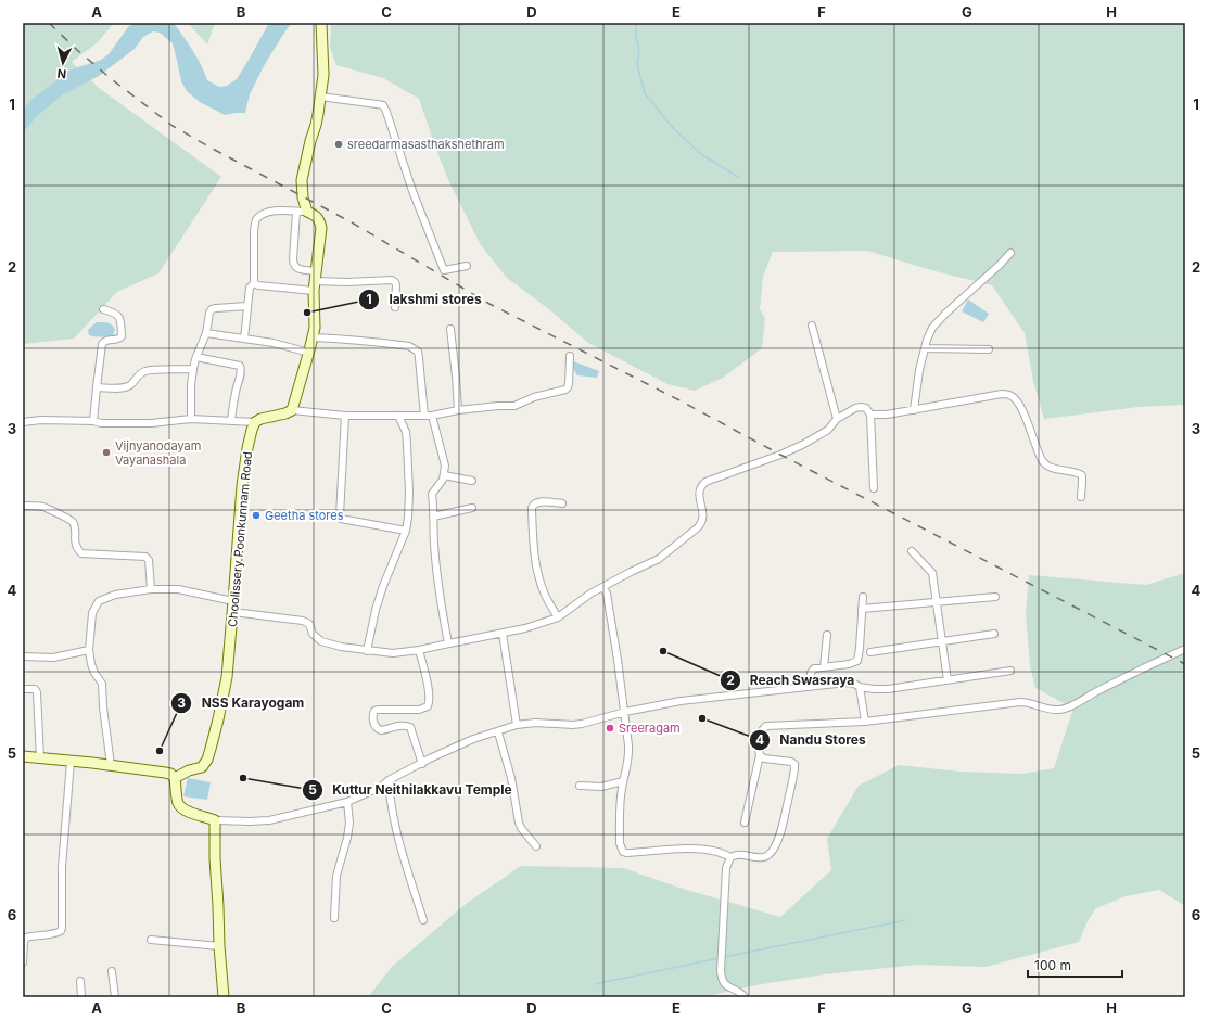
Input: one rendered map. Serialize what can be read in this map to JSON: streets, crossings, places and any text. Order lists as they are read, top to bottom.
{
  "streets": {
    "street": ["Choolissery Poonkunnam Road"]
  },
  "places": [
    "sreedarmasasthakshethram",
    "lakshmi stores",
    "Vijnyanodayam Vayanashala",
    "Geetha stores",
    "Reach Swasraya",
    "Nandu Stores",
    "Sreeragam",
    "NSS Karayogam",
    "Kuttur Neithilakkavu Temple"
  ],
  "scale_bar": "100 m",
  "north": "bottom",
  "grid": {
    "columns": [
      "A",
      "B",
      "C",
      "D",
      "E",
      "F",
      "G",
      "H"
    ],
    "rows": [
      "1",
      "2",
      "3",
      "4",
      "5",
      "6"
    ]
  }
}
